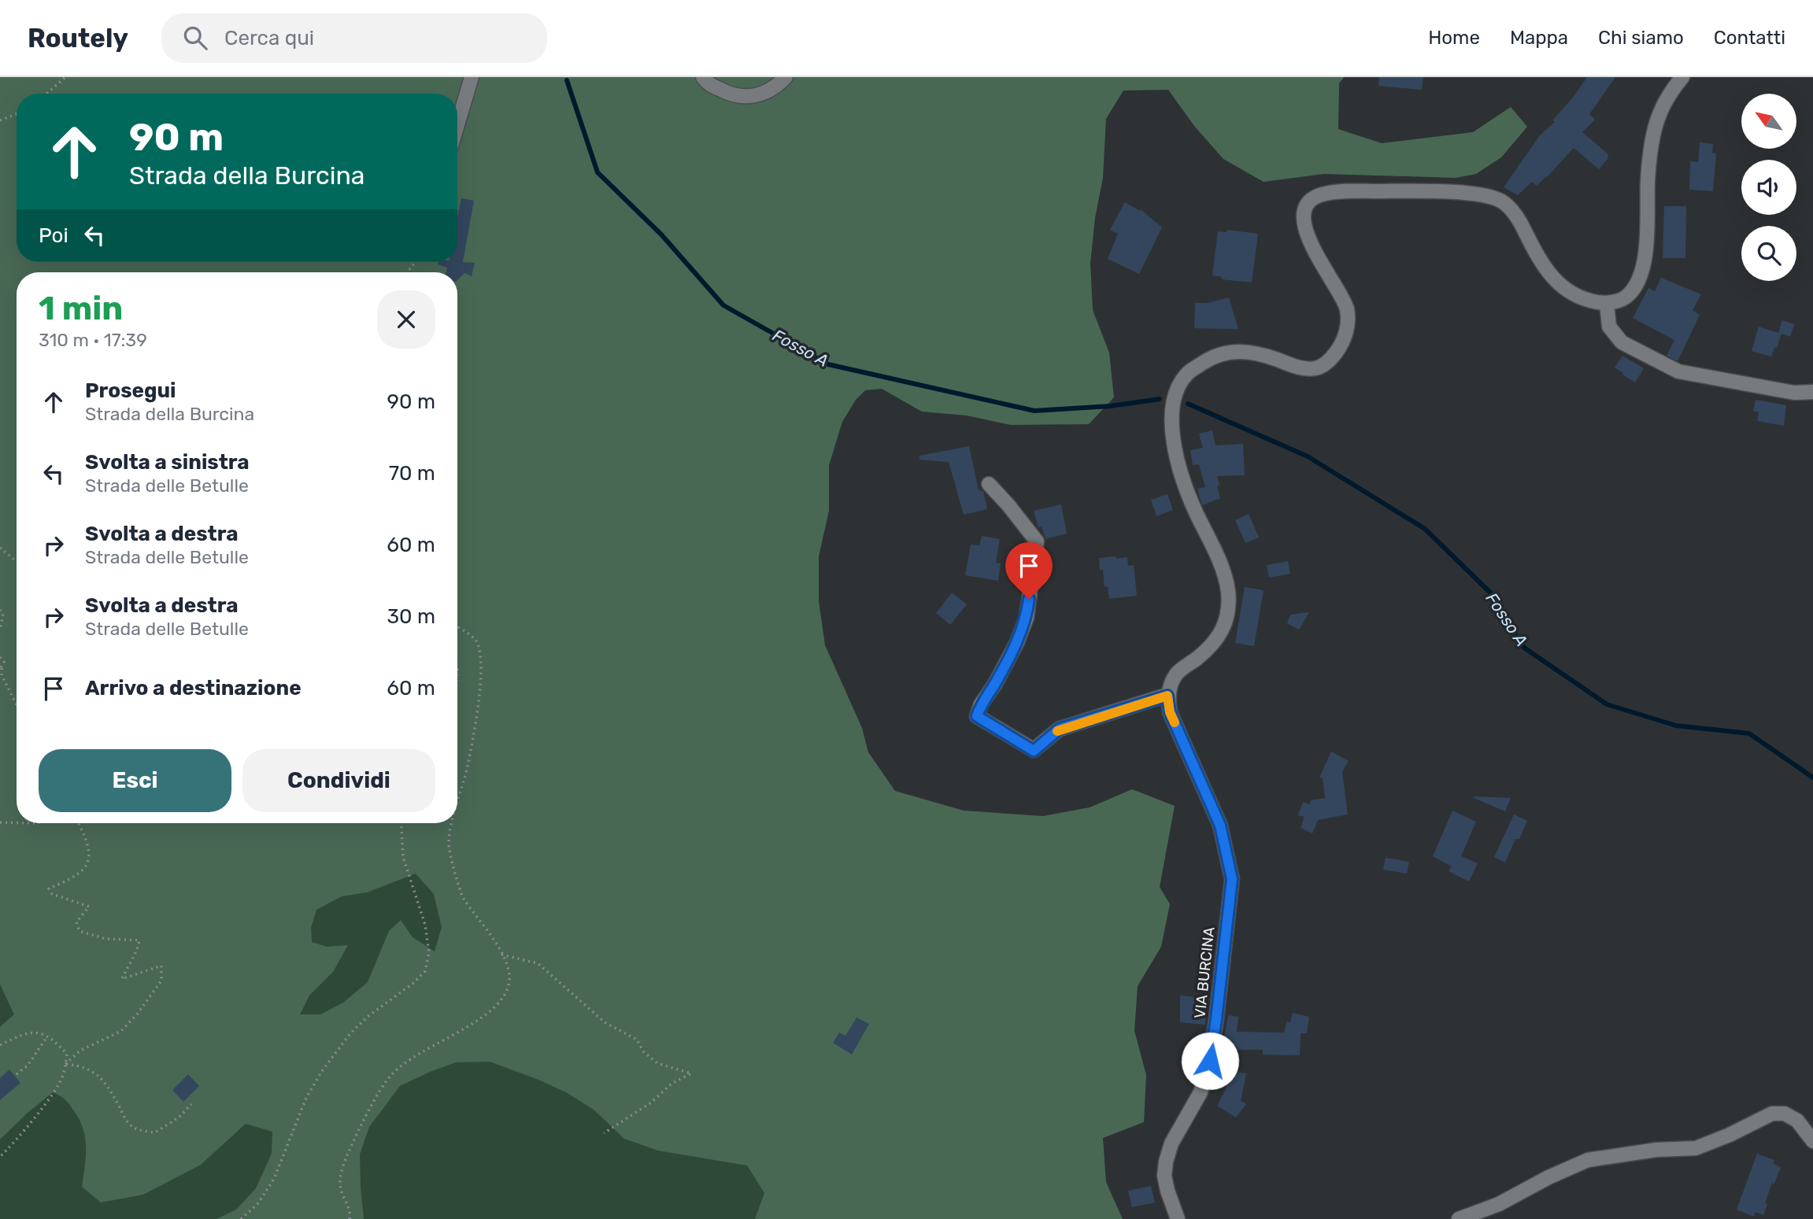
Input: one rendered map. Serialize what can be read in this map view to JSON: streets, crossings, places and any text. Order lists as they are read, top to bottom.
{
  "streets": {
    "street": ["VIA BURCINA"]
  },
  "water": ["Fosso A"],
  "north": "top left",
  "page": {
    "header": "Routely",
    "search": "Cerca qui",
    "nav": [
      "Home",
      "Mappa",
      "Chi siamo",
      "Contatti"
    ],
    "turn": ["90 m", "Strada della Burcina"],
    "then": "Poi",
    "heading": ["1 min", "310 m · 17:39"],
    "list": [
      {
        "name": "Prosegui",
        "note": "Strada della Burcina",
        "value": "90 m"
      },
      {
        "name": "Svolta a sinistra",
        "note": "Strada delle Betulle",
        "value": "70 m"
      },
      {
        "name": "Svolta a destra",
        "note": "Strada delle Betulle",
        "value": "60 m"
      },
      {
        "name": "Svolta a destra",
        "note": "Strada delle Betulle",
        "value": "30 m"
      },
      {
        "name": "Arrivo a destinazione",
        "value": "60 m"
      }
    ],
    "buttons": ["Esci", "Condividi"]
  }
}
